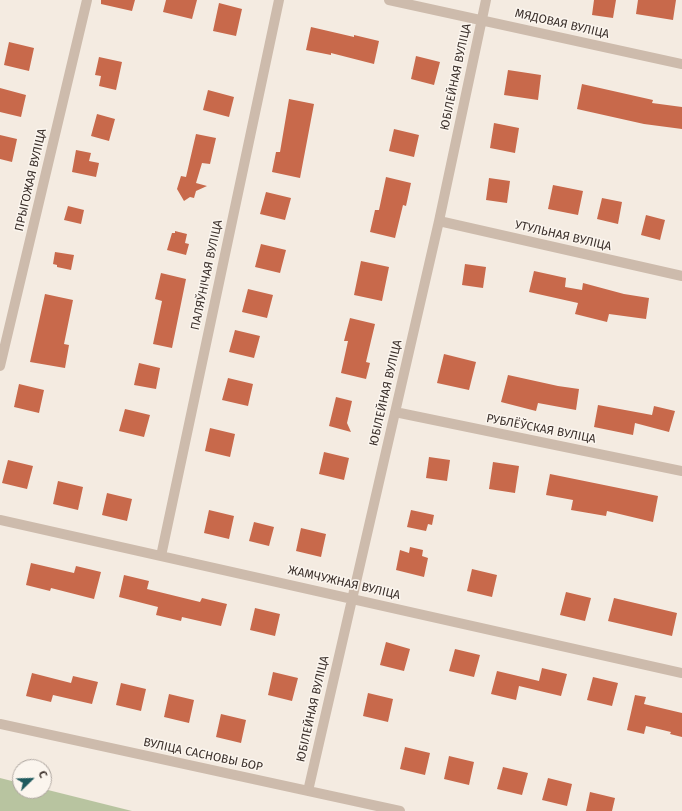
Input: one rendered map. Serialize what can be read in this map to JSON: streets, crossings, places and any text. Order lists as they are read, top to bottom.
{
  "streets": {
    "street": [
      "МЯДОВАЯ ВУЛІЦА",
      "ЮБІЛЕЙНАЯ ВУЛІЦА",
      "ПРЫГОЖАЯ ВУЛІЦА",
      "УТУЛЬНАЯ ВУЛІЦА",
      "ПАЛЯЎНІЧАЯ ВУЛІЦА",
      "РУБЛЁЎСКАЯ ВУЛІЦА",
      "ЖАМЧУЖНАЯ ВУЛІЦА",
      "ВУЛІЦА САСНОВЫ БОР"
    ]
  },
  "crossings": [
    ["МЯДОВАЯ ВУЛІЦА", "ЮБІЛЕЙНАЯ ВУЛІЦА"],
    ["ЮБІЛЕЙНАЯ ВУЛІЦА", "УТУЛЬНАЯ ВУЛІЦА"],
    ["ЮБІЛЕЙНАЯ ВУЛІЦА", "РУБЛЁЎСКАЯ ВУЛІЦА"],
    ["ЮБІЛЕЙНАЯ ВУЛІЦА", "ЖАМЧУЖНАЯ ВУЛІЦА"],
    ["ЮБІЛЕЙНАЯ ВУЛІЦА", "ВУЛІЦА САСНОВЫ БОР"],
    ["ПАЛЯЎНІЧАЯ ВУЛІЦА", "ЖАМЧУЖНАЯ ВУЛІЦА"]
  ],
  "north": "top right"
}
